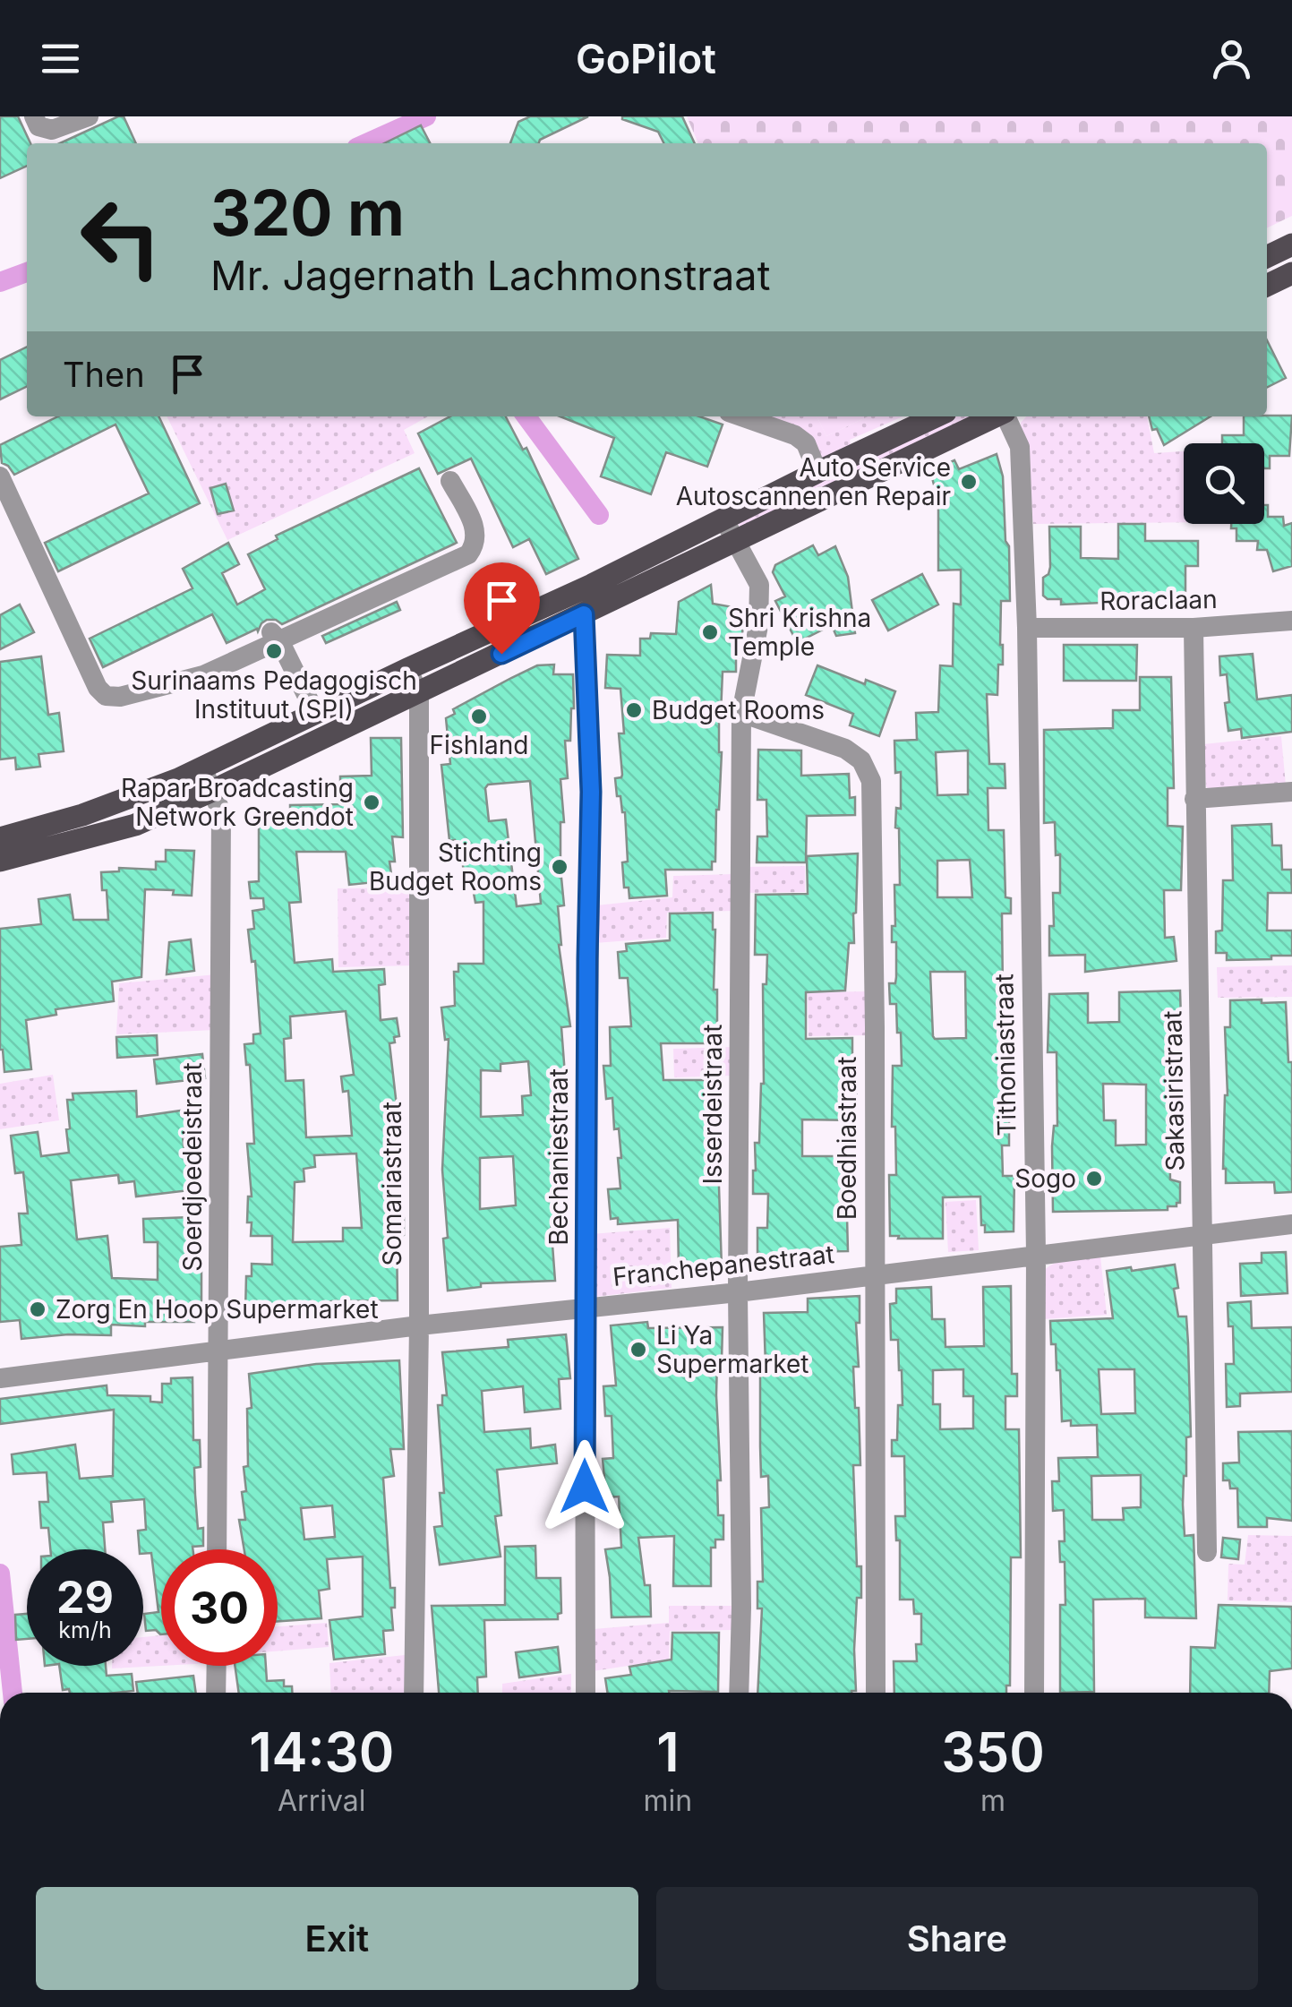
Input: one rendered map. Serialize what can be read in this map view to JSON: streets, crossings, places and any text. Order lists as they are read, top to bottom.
{
  "streets": {
    "street": [
      "Roraclaan",
      "Tithoniastraat",
      "Sakasiristraat",
      "Isserdeistraat",
      "Boedhiastraat",
      "Bechaniestraat",
      "Soerdjoedeistraat",
      "Somariastraat",
      "Franchepanestraat"
    ]
  },
  "crossings": [
    ["Roraclaan", "Tithoniastraat"],
    ["Roraclaan", "Sakasiristraat"],
    ["Tithoniastraat", "Franchepanestraat"],
    ["Sakasiristraat", "Franchepanestraat"],
    ["Isserdeistraat", "Boedhiastraat"],
    ["Isserdeistraat", "Franchepanestraat"],
    ["Boedhiastraat", "Franchepanestraat"],
    ["Bechaniestraat", "Franchepanestraat"],
    ["Soerdjoedeistraat", "Franchepanestraat"],
    ["Somariastraat", "Franchepanestraat"]
  ],
  "places": [
    "Auto Service Autoscannen en Repair",
    "Shri Krishna Temple",
    "Surinaams Pedagogisch Instituut (SPI)",
    "Budget Rooms",
    "Fishland",
    "Rapar Broadcasting Network Greendot",
    "Stichting Budget Rooms",
    "Sogo",
    "Zorg En Hoop Supermarket",
    "Li Ya Supermarket"
  ],
  "page": {
    "header": "GoPilot",
    "turn": ["320 m", "Mr. Jagernath Lachmonstraat"],
    "then": "Then",
    "speed": "29 km/h",
    "limit": "30",
    "eta": [
      "14:30",
      "Arrival",
      "1",
      "min",
      "350",
      "m"
    ],
    "buttons": ["Exit", "Share"]
  }
}
